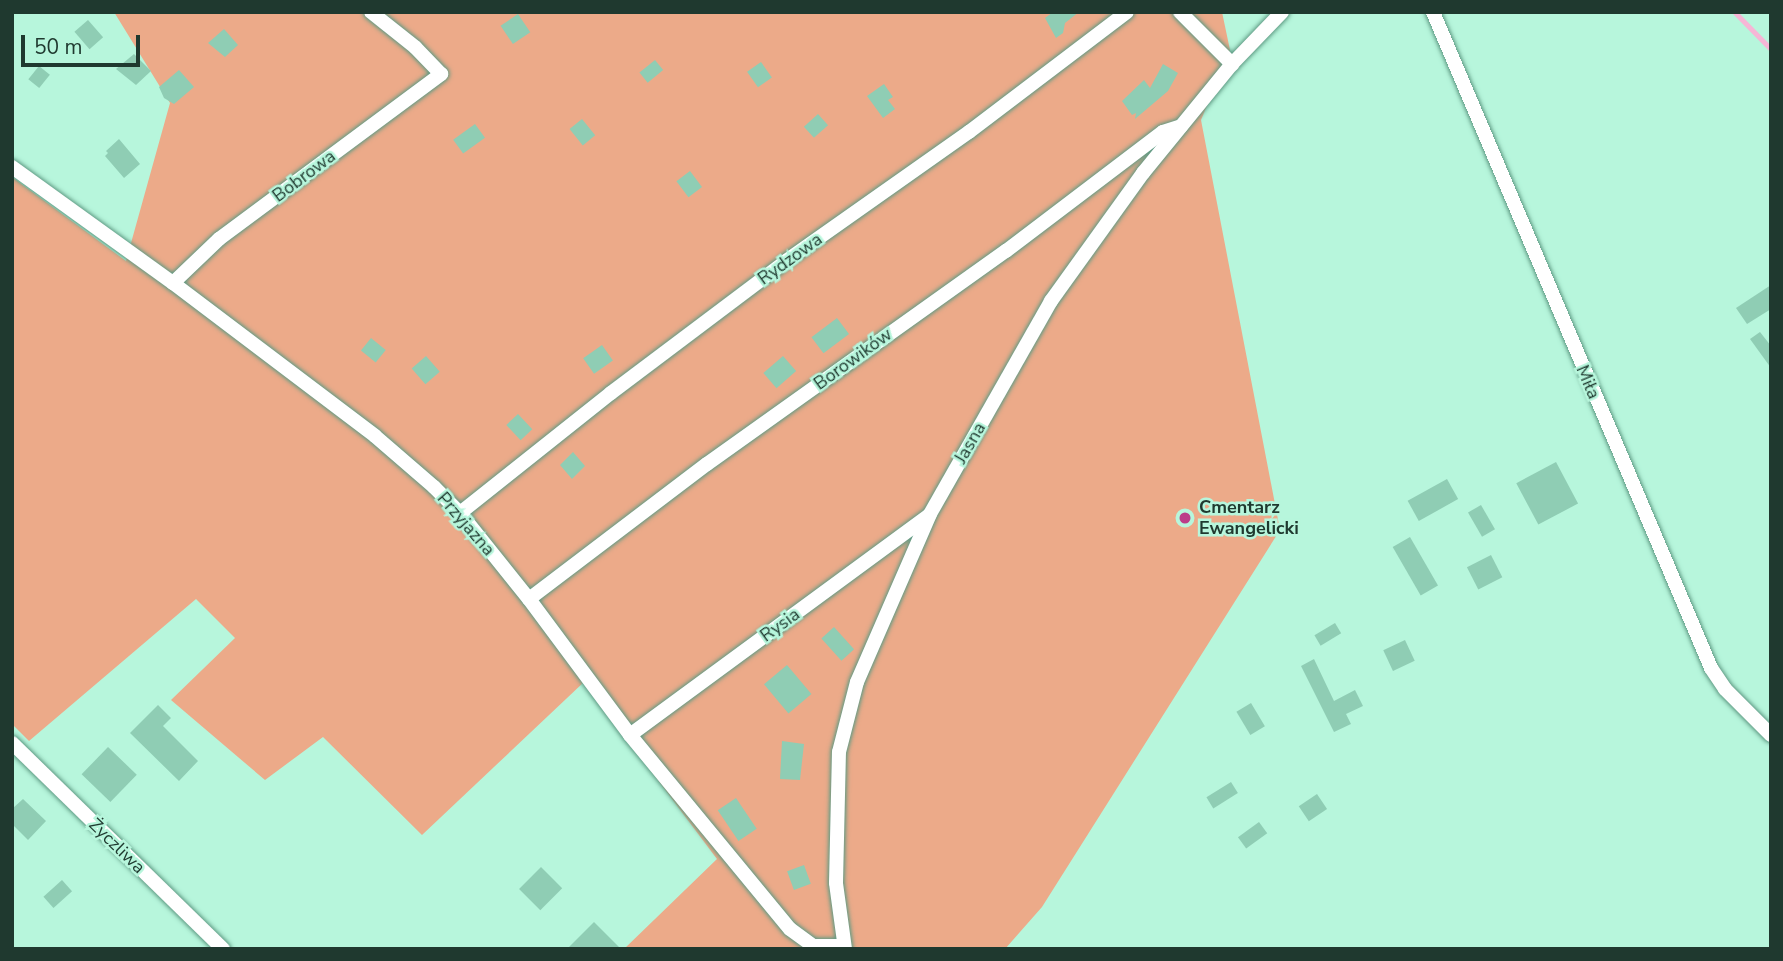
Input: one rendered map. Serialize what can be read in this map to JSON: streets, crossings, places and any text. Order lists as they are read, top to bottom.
{
  "streets": {
    "street": [
      "Bobrowa",
      "Rydzowa",
      "Borowików",
      "Miła",
      "Jasna",
      "Przyjazna",
      "Rysia",
      "Życzliwa"
    ]
  },
  "crossings": [
    ["Bobrowa", "Przyjazna"],
    ["Rydzowa", "Przyjazna"],
    ["Borowików", "Jasna"],
    ["Borowików", "Przyjazna"],
    ["Jasna", "Przyjazna"],
    ["Jasna", "Rysia"],
    ["Przyjazna", "Rysia"]
  ],
  "places": ["Cmentarz Ewangelicki"],
  "scale_bar": "50 m"
}
